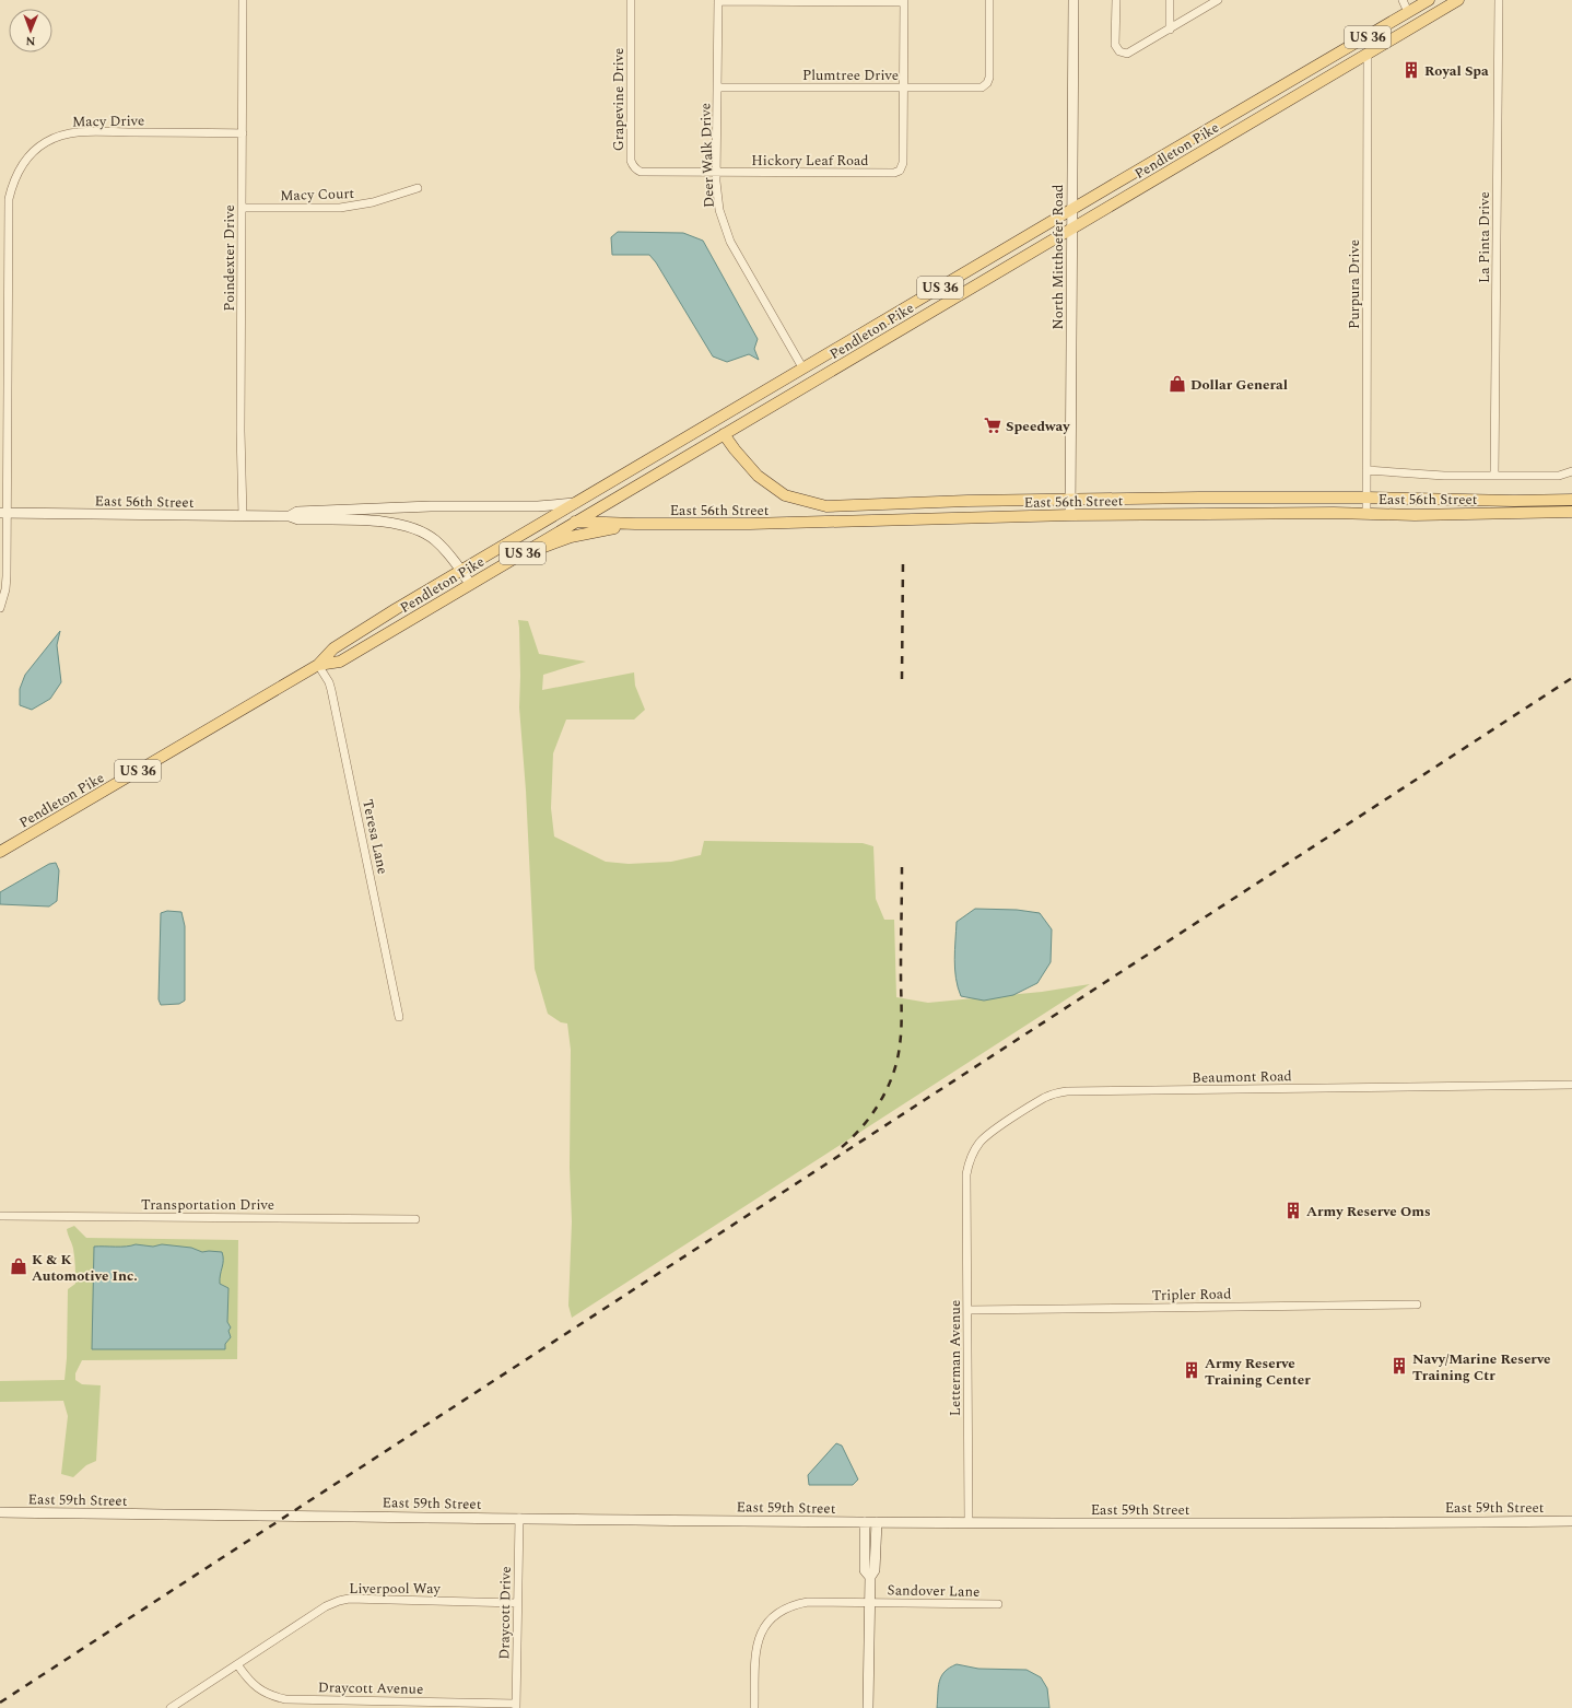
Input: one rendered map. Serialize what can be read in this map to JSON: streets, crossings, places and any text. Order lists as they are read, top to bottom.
{
  "streets": {
    "main road": ["US 36", "Pendleton Pike", "East 56th Street"],
    "street": [
      "Plumtree Drive",
      "Grapevine Drive",
      "Macy Drive",
      "Deer Walk Drive",
      "Hickory Leaf Road",
      "Macy Court",
      "La Pinta Drive",
      "North Mitthoefer Road",
      "Poindexter Drive",
      "Purpura Drive",
      "Teresa Lane",
      "Beaumont Road",
      "Transportation Drive",
      "Tripler Road",
      "Letterman Avenue",
      "East 59th Street",
      "Liverpool Way",
      "Sandover Lane",
      "Draycott Drive",
      "Draycott Avenue"
    ]
  },
  "crossings": [
    ["Plumtree Drive", "Deer Walk Drive"],
    ["Plumtree Drive", "Hickory Leaf Road"],
    ["Grapevine Drive", "Deer Walk Drive"],
    ["Grapevine Drive", "Hickory Leaf Road"],
    ["Macy Drive", "Poindexter Drive"],
    ["Macy Drive", "East 56th Street"],
    ["Pendleton Pike", "Deer Walk Drive"],
    ["Pendleton Pike", "North Mitthoefer Road"],
    ["Pendleton Pike", "Purpura Drive"],
    ["Pendleton Pike", "East 56th Street"],
    ["Pendleton Pike", "Teresa Lane"],
    ["Deer Walk Drive", "Hickory Leaf Road"],
    ["Macy Court", "Poindexter Drive"],
    ["North Mitthoefer Road", "East 56th Street"],
    ["Poindexter Drive", "East 56th Street"],
    ["Purpura Drive", "East 56th Street"],
    ["Beaumont Road", "Letterman Avenue"],
    ["Tripler Road", "Letterman Avenue"],
    ["Letterman Avenue", "East 59th Street"],
    ["East 59th Street", "Draycott Drive"],
    ["Liverpool Way", "Draycott Drive"],
    ["Liverpool Way", "Draycott Avenue"],
    ["Draycott Drive", "Draycott Avenue"]
  ],
  "places": {
    "building": [
      "Royal Spa",
      "Army Reserve Oms",
      "Navy/Marine Reserve Training Ctr",
      "Army Reserve Training Center"
    ],
    "shop": ["Dollar General", "K & K Automotive Inc."],
    "supermarket": ["Speedway"]
  },
  "north": "bottom"
}
